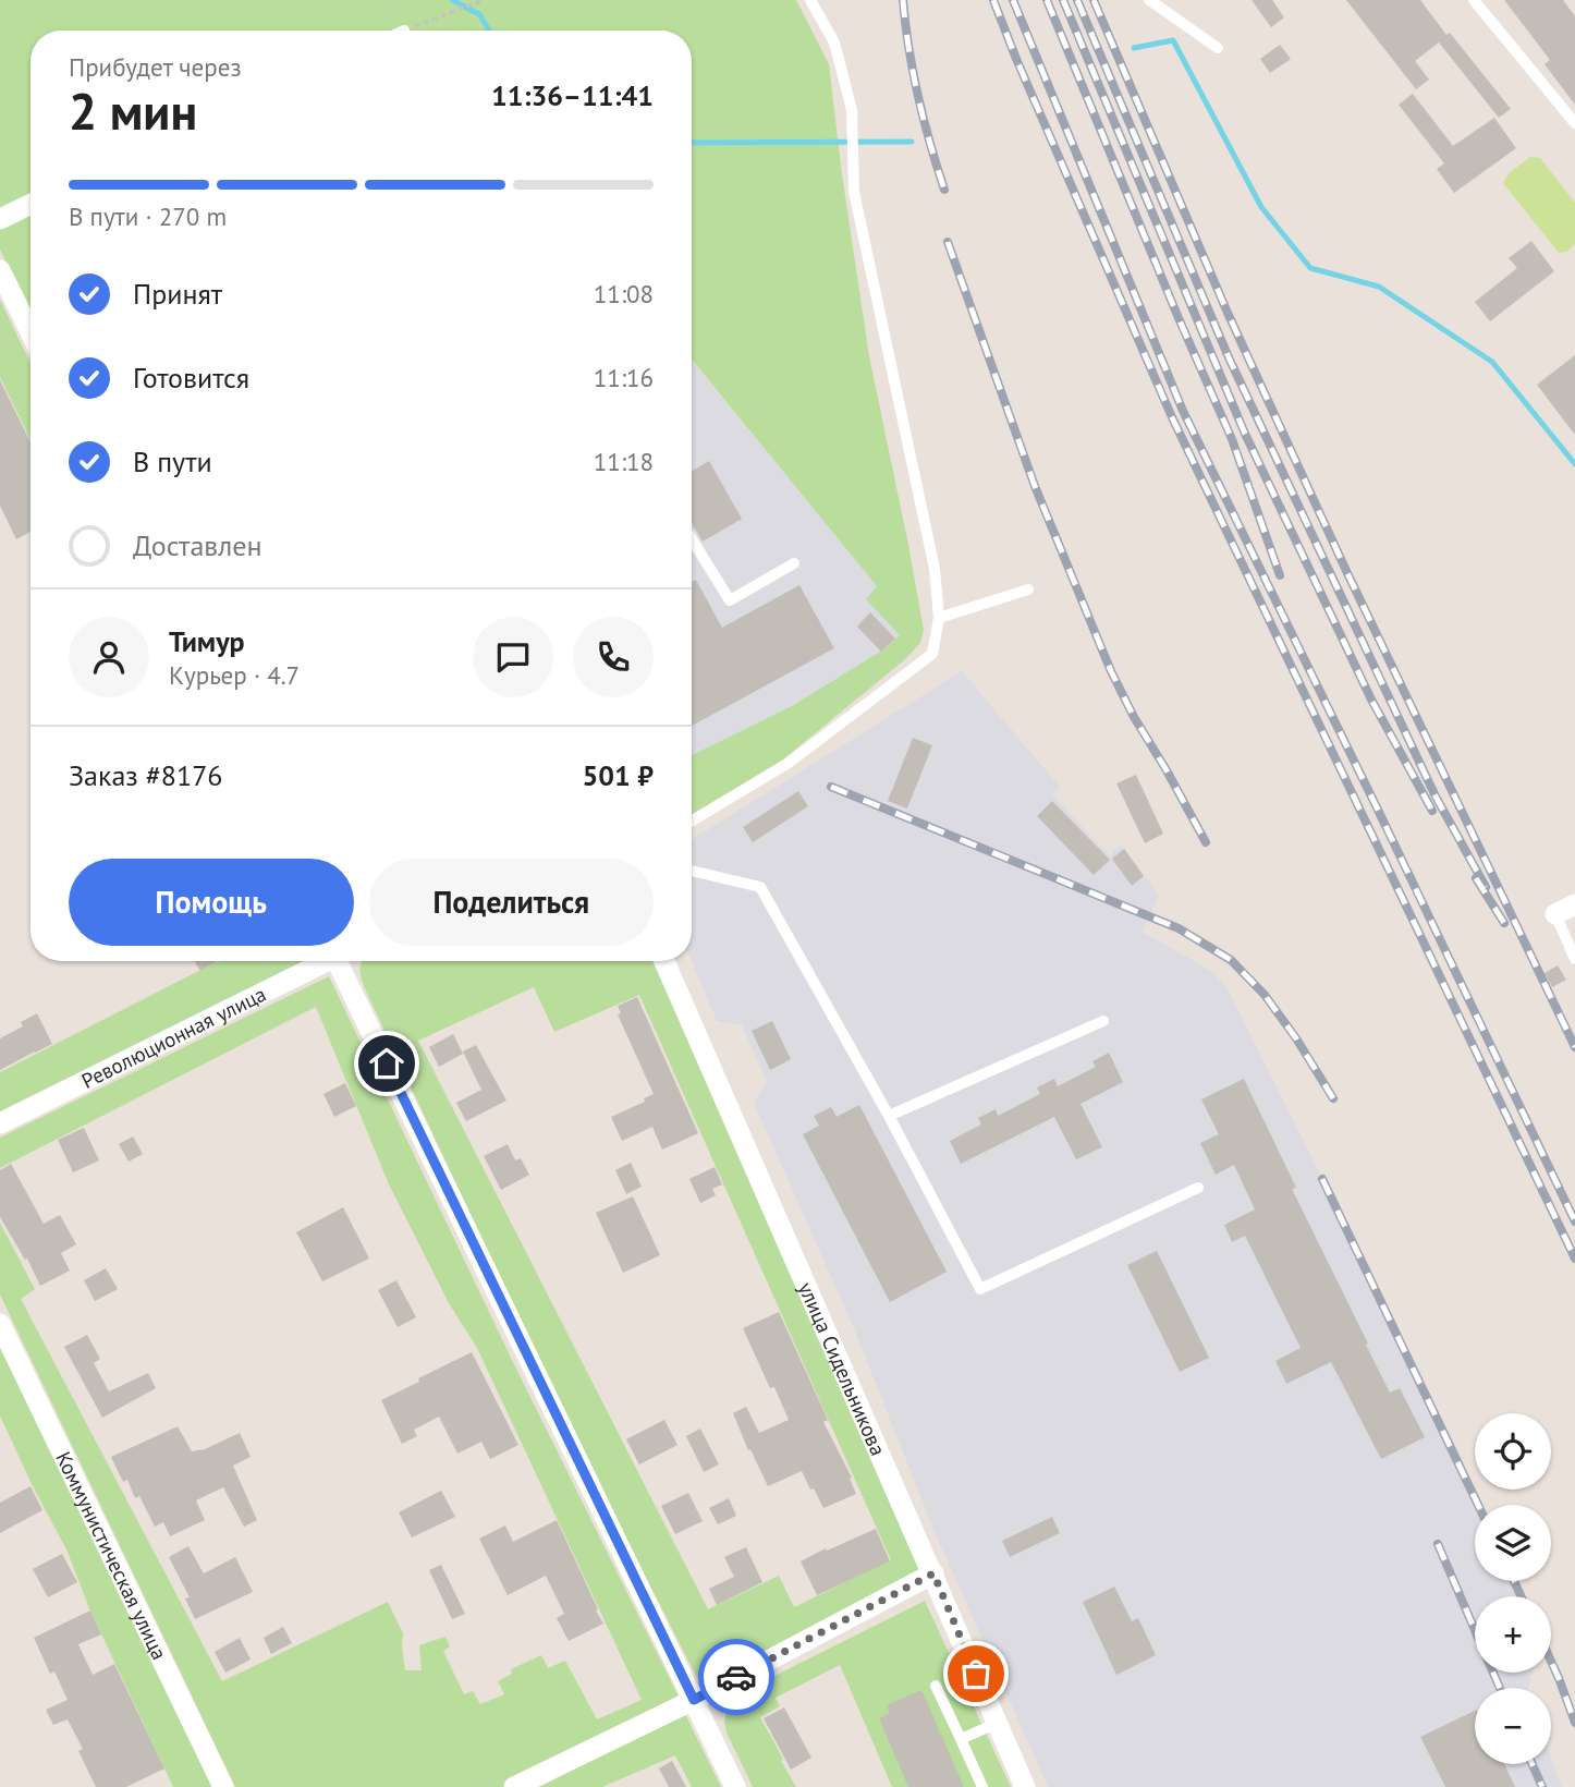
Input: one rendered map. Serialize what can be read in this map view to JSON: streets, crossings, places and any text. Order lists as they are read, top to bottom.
{
  "streets": {
    "street": ["Революционная улица", "улица Сидельникова", "Коммунистическая улица"]
  },
  "page": {
    "heading": ["2 мин", "Прибудет через", "11:36–11:41"],
    "panel": [
      "Тимур",
      "Курьер · 4.7",
      "Заказ #8176",
      "501 ₽"
    ],
    "bar": "В пути · 270 m",
    "list": [
      ["Принят", "11:08"],
      ["Готовится", "11:16"],
      ["В пути", "11:18"],
      "Доставлен"
    ],
    "buttons": ["Помощь", "Поделиться"],
    "map_buttons": ["+", "−"]
  }
}
